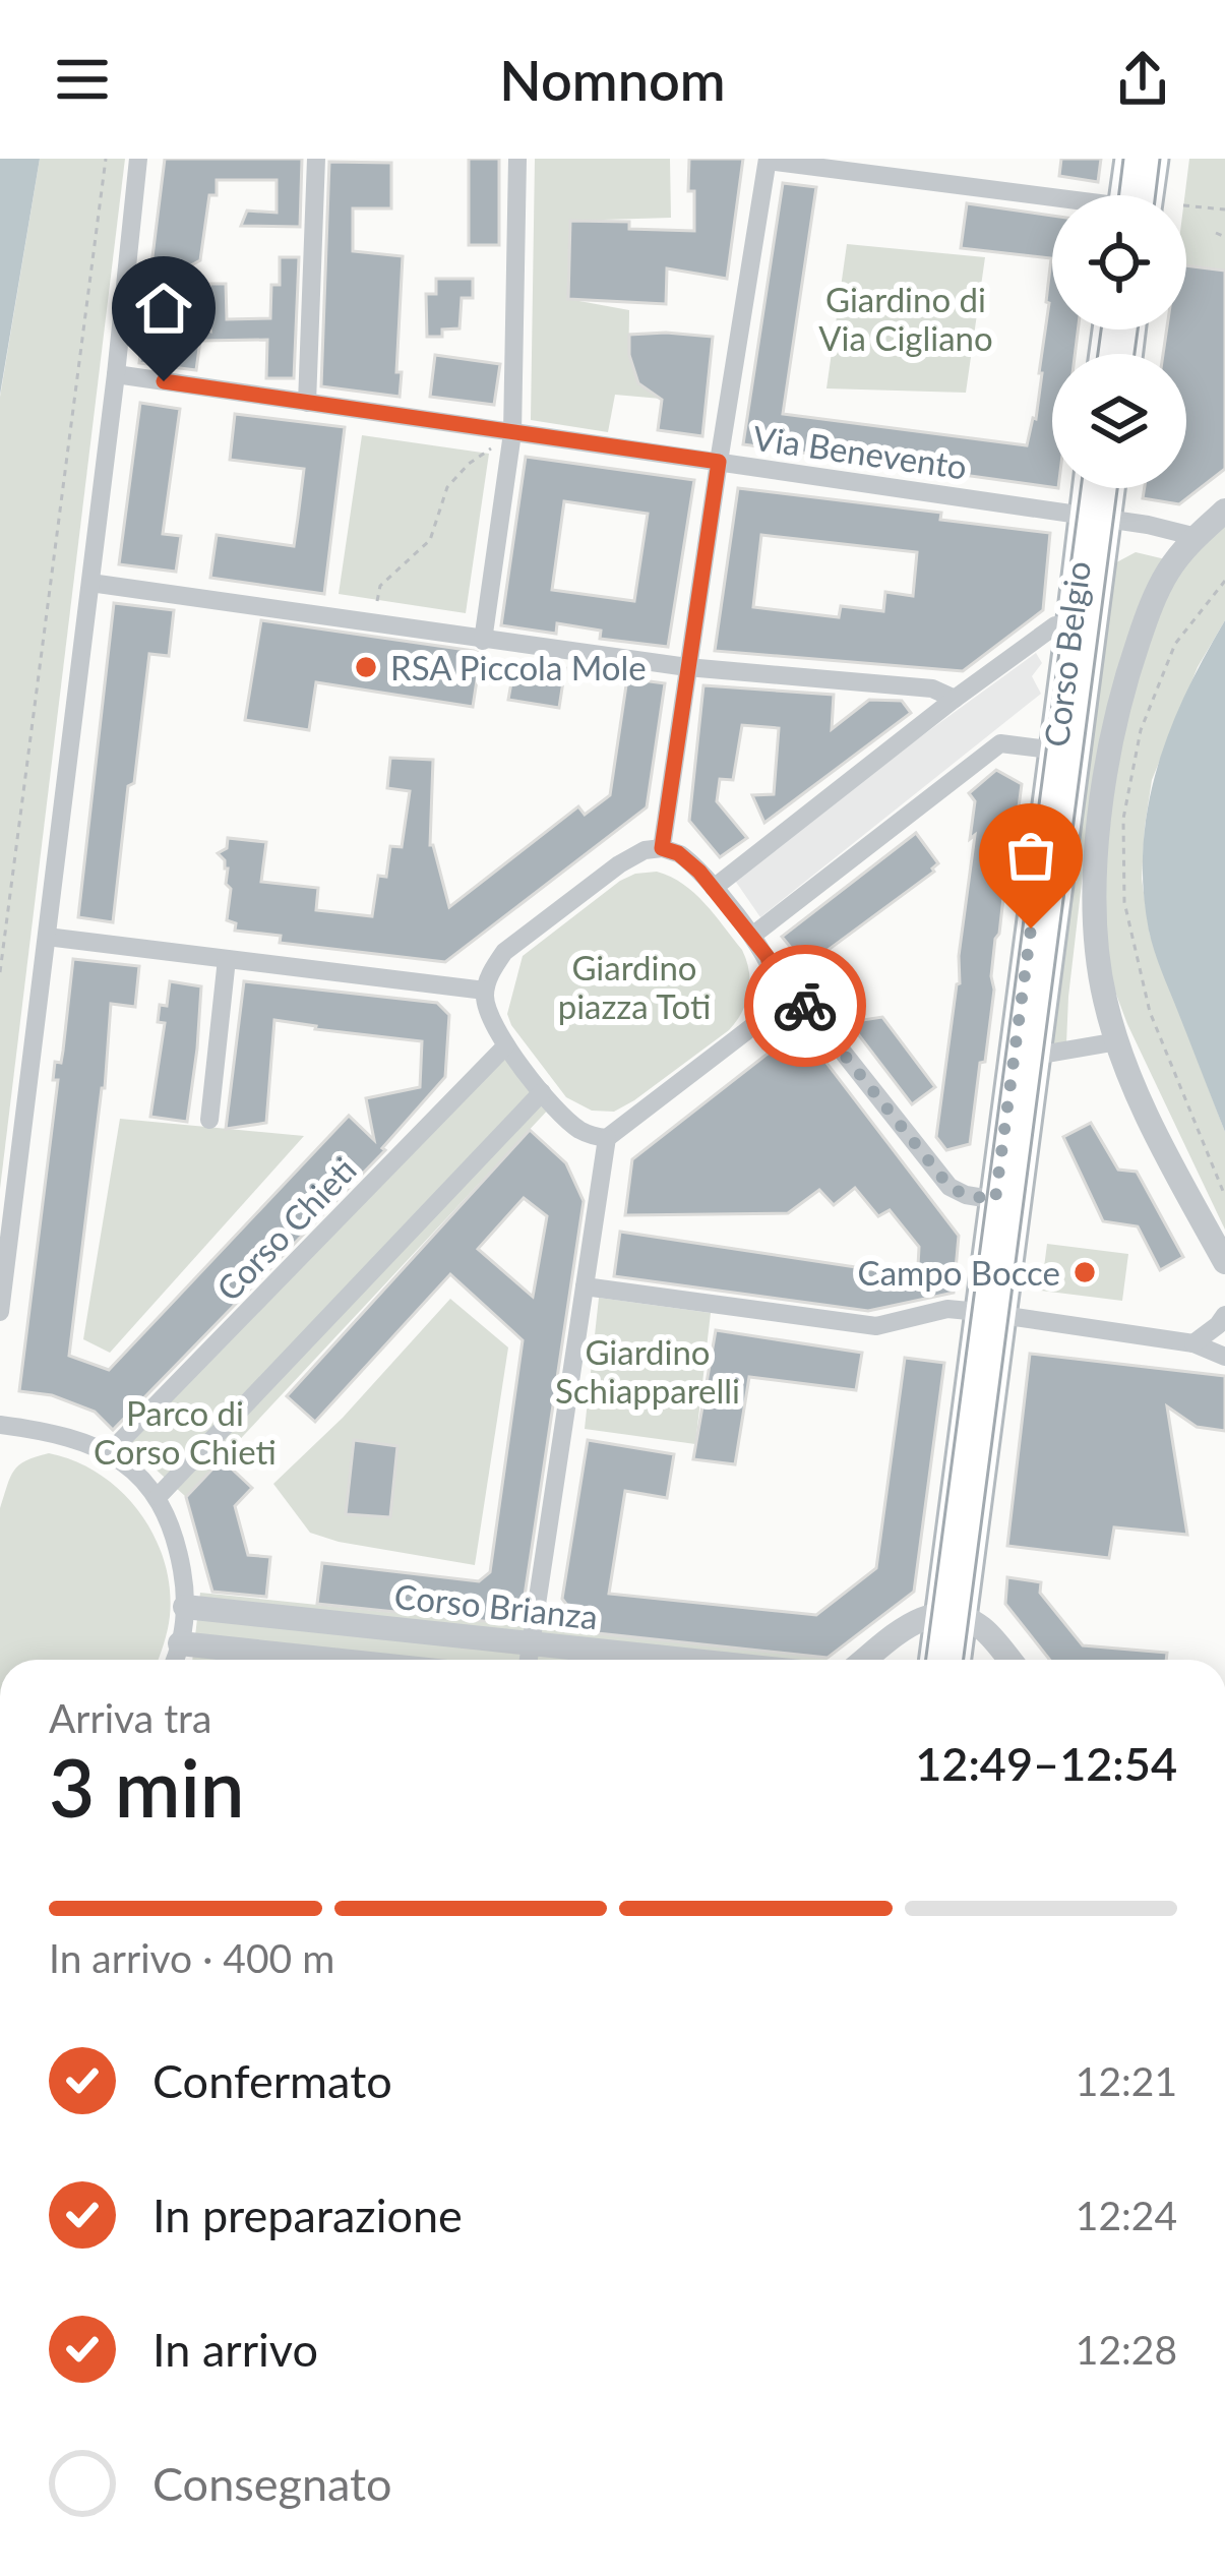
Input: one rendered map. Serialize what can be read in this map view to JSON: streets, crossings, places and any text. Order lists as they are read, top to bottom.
{
  "streets": {
    "main road": ["Corso Belgio"],
    "street": ["Via Benevento", "Corso Chieti", "Corso Brianza"]
  },
  "crossings": [
    ["Via Benevento", "Corso Belgio"]
  ],
  "parks": [
    "Giardino di Via Cigliano",
    "Giardino piazza Toti",
    "Giardino Schiapparelli",
    "Parco di Corso Chieti"
  ],
  "places": ["RSA Piccola Mole", "Campo Bocce"],
  "page": {
    "header": "Nomnom",
    "heading": ["3 min", "Arriva tra", "12:49–12:54"],
    "bar": "In arrivo · 400 m",
    "list": [
      ["Confermato", "12:21"],
      ["In preparazione", "12:24"],
      ["In arrivo", "12:28"],
      "Consegnato"
    ]
  }
}
